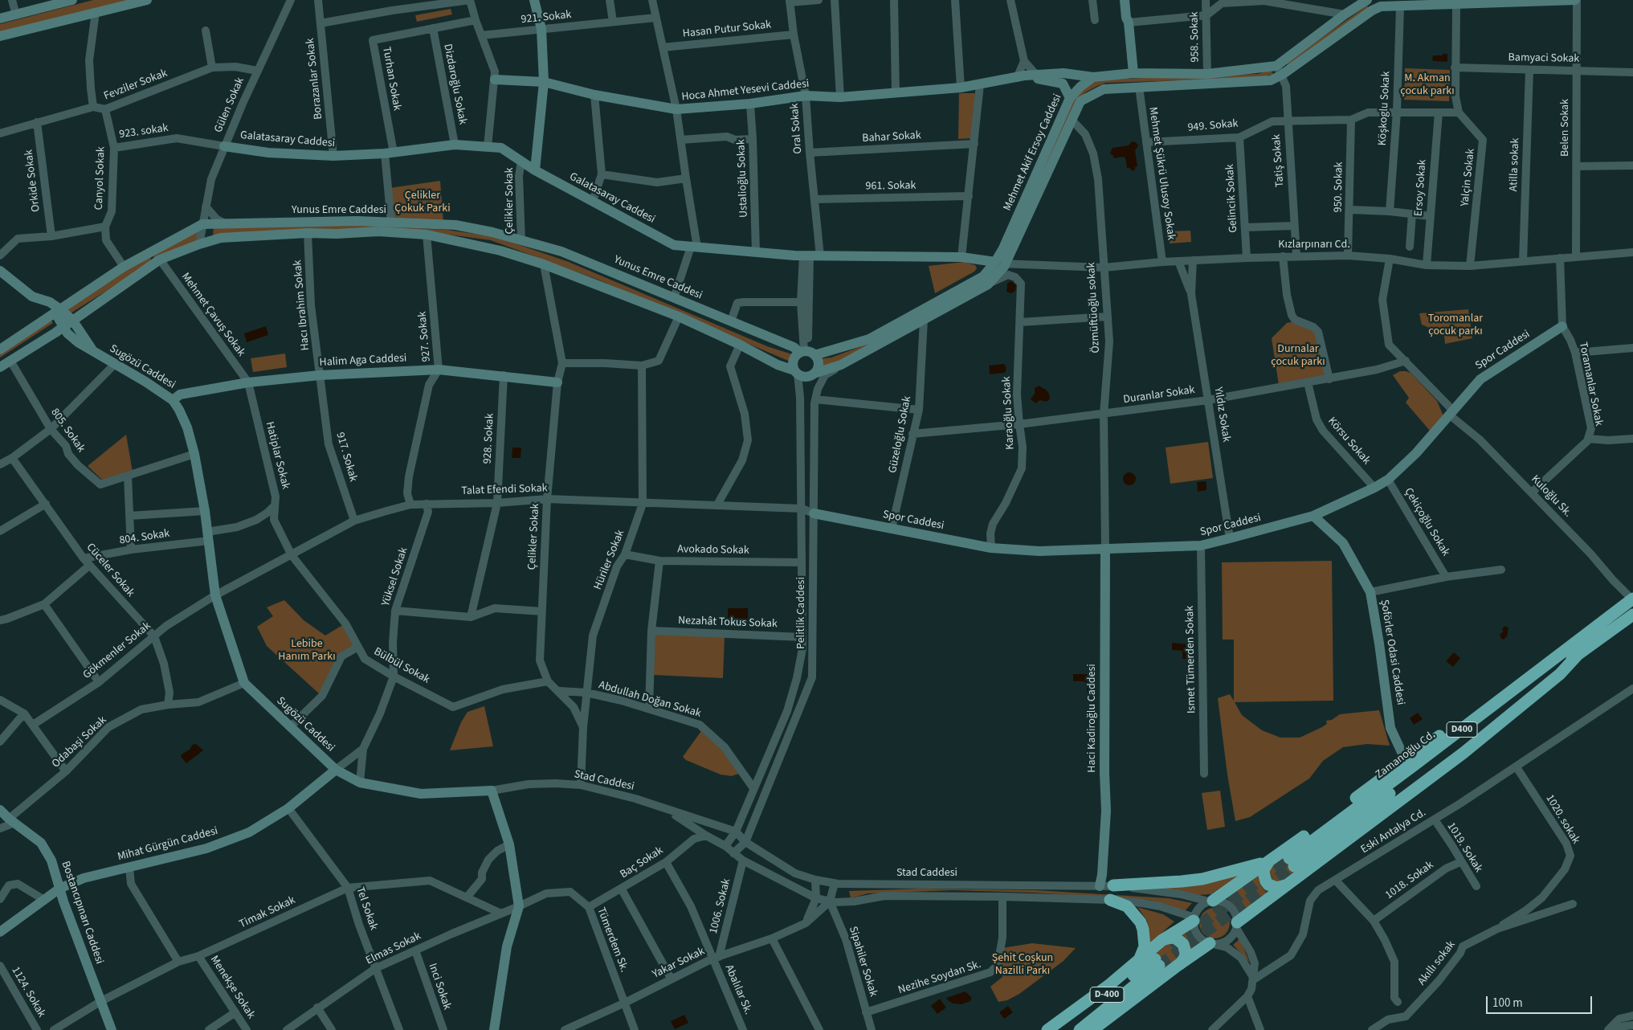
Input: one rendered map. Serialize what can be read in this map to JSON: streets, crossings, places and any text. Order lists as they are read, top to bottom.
{
  "streets": {
    "highway": ["D400", "Zamanoğlu Cd.", "D-400"],
    "street": [
      "921. Sokak",
      "Hasan Putur Sokak",
      "958. Sokak",
      "Bamyaci Sokak",
      "Borazanlar Sokak",
      "Turhan Sokak",
      "Dizdaroğlu Sokak",
      "Fevziler Sokak",
      "Hoca Ahmet Yesevi Caddesi",
      "Gülen Sokak",
      "Köşkoglu Sokak",
      "949. Sokak",
      "Belen Sokak",
      "Oral Sokak",
      "923. sokak",
      "Bahar Sokak",
      "Galatasaray Caddesi",
      "Mehmet Akif Ersoy Caddesi",
      "Tatiş Sokak",
      "Atilla sokak",
      "Mehmet Şükrü Ulusoy Sokak",
      "Yalçin Sokak",
      "Canyol Sokak",
      "Ustalioğlu Sokak",
      "Orkide Sokak",
      "961. Sokak",
      "950. Sokak",
      "Ersoy Sokak",
      "Gelincik Sokak",
      "Çelikler Sokak",
      "Yunus Emre Caddesi",
      "Kızlarpınarı Cd.",
      "Hacı Ibrahim Sokak",
      "Özmüftüoğlu sokak",
      "Mehmet Çavuş Sokak",
      "927. Sokak",
      "Spor Caddesi",
      "Halim Aga Caddesi",
      "Sugözü Caddesi",
      "Toramanlar Sokak",
      "Duranlar Sokak",
      "Karaoğlu Sokak",
      "Yıldız Sokak",
      "805. Sokak",
      "Güzeloğlu Sokak",
      "928. Sokak",
      "Körsu Sokak",
      "Hatiplar Sokak",
      "917. Sokak",
      "Talat Efendi Sokak",
      "Kuloğlu Sk.",
      "Çekiçoğlu Sokak",
      "804. Sokak",
      "Avokado Sokak",
      "Hüriler Sokak",
      "Cüceler Sokak",
      "Yüksel Sokak",
      "Pelitlik Caddesi",
      "Nezahât Tokus Sokak",
      "Gökmenler Sokak",
      "Şoförler Odasi Caddesi",
      "Ismet Tümerden Sokak",
      "Bülbül Sokak",
      "Abdullah Doğan Sokak",
      "Haci Kadiroğlu Caddesi",
      "Odabaşi Sokak",
      "Stad Caddesi",
      "1020. sokak",
      "Eski Antalya Cd.",
      "Mihat Gürgün Caddesi",
      "1019. Sokak",
      "Baç Sokak",
      "1018. Sokak",
      "1006. Sokak",
      "Tel Sokak",
      "Bostancıpınarı Caddesi",
      "Timak Sokak",
      "Tümerdem Sk.",
      "Elmas Sokak",
      "Sipahiler Sokak",
      "Yakar Sokak",
      "Akıllı sokak",
      "Nezihe Soydan Sk.",
      "Inci Sokak",
      "Menekşe Sokak",
      "Abalılar Sk.",
      "1124. Sokak"
    ]
  },
  "crossings": [
    ["Hasan Putur Sokak", "Oral Sokak"],
    ["958. Sokak", "Mehmet Akif Ersoy Caddesi"],
    ["Bamyaci Sokak", "Belen Sokak"],
    ["Bamyaci Sokak", "Atilla sokak"],
    ["Borazanlar Sokak", "Galatasaray Caddesi"],
    ["Turhan Sokak", "Dizdaroğlu Sokak"],
    ["Turhan Sokak", "Galatasaray Caddesi"],
    ["Turhan Sokak", "Yunus Emre Caddesi"],
    ["Dizdaroğlu Sokak", "Galatasaray Caddesi"],
    ["Fevziler Sokak", "Gülen Sokak"],
    ["Fevziler Sokak", "Canyol Sokak"],
    ["Fevziler Sokak", "Orkide Sokak"],
    ["Hoca Ahmet Yesevi Caddesi", "Oral Sokak"],
    ["Hoca Ahmet Yesevi Caddesi", "Mehmet Akif Ersoy Caddesi"],
    ["Hoca Ahmet Yesevi Caddesi", "Ustalioğlu Sokak"],
    ["Gülen Sokak", "923. sokak"],
    ["Gülen Sokak", "Galatasaray Caddesi"],
    ["Gülen Sokak", "Yunus Emre Caddesi"],
    ["949. Sokak", "Tatiş Sokak"],
    ["949. Sokak", "Mehmet Şükrü Ulusoy Sokak"],
    ["949. Sokak", "950. Sokak"],
    ["949. Sokak", "Gelincik Sokak"],
    ["Belen Sokak", "Kızlarpınarı Cd."],
    ["Oral Sokak", "Bahar Sokak"],
    ["Oral Sokak", "Galatasaray Caddesi"],
    ["Oral Sokak", "961. Sokak"],
    ["923. sokak", "Galatasaray Caddesi"],
    ["923. sokak", "Canyol Sokak"],
    ["Galatasaray Caddesi", "Mehmet Akif Ersoy Caddesi"],
    ["Galatasaray Caddesi", "Ustalioğlu Sokak"],
    ["Galatasaray Caddesi", "Çelikler Sokak"],
    ["Galatasaray Caddesi", "Kızlarpınarı Cd."],
    ["Mehmet Akif Ersoy Caddesi", "Tatiş Sokak"],
    ["Mehmet Akif Ersoy Caddesi", "Mehmet Şükrü Ulusoy Sokak"],
    ["Mehmet Akif Ersoy Caddesi", "Yunus Emre Caddesi"],
    ["Mehmet Akif Ersoy Caddesi", "Kızlarpınarı Cd."],
    ["Mehmet Akif Ersoy Caddesi", "Özmüftüoğlu sokak"],
    ["Mehmet Akif Ersoy Caddesi", "Karaoğlu Sokak"],
    ["Mehmet Akif Ersoy Caddesi", "Güzeloğlu Sokak"],
    ["Mehmet Akif Ersoy Caddesi", "Pelitlik Caddesi"],
    ["Tatiş Sokak", "Kızlarpınarı Cd."],
    ["Atilla sokak", "Kızlarpınarı Cd."],
    ["Mehmet Şükrü Ulusoy Sokak", "Kızlarpınarı Cd."],
    ["Yalçin Sokak", "Kızlarpınarı Cd."],
    ["Canyol Sokak", "Yunus Emre Caddesi"],
    ["950. Sokak", "Kızlarpınarı Cd."],
    ["Ersoy Sokak", "Kızlarpınarı Cd."],
    ["Gelincik Sokak", "Kızlarpınarı Cd."],
    ["Çelikler Sokak", "Yunus Emre Caddesi"],
    ["Çelikler Sokak", "Halim Aga Caddesi"],
    ["Çelikler Sokak", "Talat Efendi Sokak"],
    ["Çelikler Sokak", "Hüriler Sokak"],
    ["Çelikler Sokak", "Bülbül Sokak"],
    ["Çelikler Sokak", "Abdullah Doğan Sokak"],
    ["Yunus Emre Caddesi", "Hacı Ibrahim Sokak"],
    ["Yunus Emre Caddesi", "Mehmet Çavuş Sokak"],
    ["Yunus Emre Caddesi", "927. Sokak"],
    ["Yunus Emre Caddesi", "Sugözü Caddesi"],
    ["Yunus Emre Caddesi", "805. Sokak"],
    ["Yunus Emre Caddesi", "Pelitlik Caddesi"],
    ["Kızlarpınarı Cd.", "Özmüftüoğlu sokak"],
    ["Kızlarpınarı Cd.", "Toramanlar Sokak"],
    ["Kızlarpınarı Cd.", "Kuloğlu Sk."],
    ["Hacı Ibrahim Sokak", "Halim Aga Caddesi"],
    ["Hacı Ibrahim Sokak", "917. Sokak"],
    ["Özmüftüoğlu sokak", "Spor Caddesi"],
    ["Özmüftüoğlu sokak", "Duranlar Sokak"],
    ["Özmüftüoğlu sokak", "Haci Kadiroğlu Caddesi"],
    ["Mehmet Çavuş Sokak", "Halim Aga Caddesi"],
    ["Mehmet Çavuş Sokak", "Hatiplar Sokak"],
    ["927. Sokak", "Halim Aga Caddesi"],
    ["927. Sokak", "Talat Efendi Sokak"],
    ["Spor Caddesi", "Toramanlar Sokak"],
    ["Spor Caddesi", "Karaoğlu Sokak"],
    ["Spor Caddesi", "Yıldız Sokak"],
    ["Spor Caddesi", "Güzeloğlu Sokak"],
    ["Spor Caddesi", "Körsu Sokak"],
    ["Spor Caddesi", "Talat Efendi Sokak"],
    ["Spor Caddesi", "Kuloğlu Sk."],
    ["Spor Caddesi", "Çekiçoğlu Sokak"],
    ["Spor Caddesi", "Pelitlik Caddesi"],
    ["Spor Caddesi", "Şoförler Odasi Caddesi"],
    ["Spor Caddesi", "Ismet Tümerden Sokak"],
    ["Spor Caddesi", "Haci Kadiroğlu Caddesi"],
    ["Halim Aga Caddesi", "Sugözü Caddesi"],
    ["Halim Aga Caddesi", "928. Sokak"],
    ["Halim Aga Caddesi", "Hatiplar Sokak"],
    ["Halim Aga Caddesi", "917. Sokak"],
    ["Sugözü Caddesi", "805. Sokak"],
    ["Sugözü Caddesi", "Talat Efendi Sokak"],
    ["Sugözü Caddesi", "804. Sokak"],
    ["Sugözü Caddesi", "Yüksel Sokak"],
    ["Sugözü Caddesi", "Gökmenler Sokak"],
    ["Sugözü Caddesi", "Odabaşi Sokak"],
    ["Sugözü Caddesi", "Stad Caddesi"],
    ["Sugözü Caddesi", "Mihat Gürgün Caddesi"],
    ["Toramanlar Sokak", "Kuloğlu Sk."],
    ["Duranlar Sokak", "Karaoğlu Sokak"],
    ["Duranlar Sokak", "Yıldız Sokak"],
    ["Duranlar Sokak", "Güzeloğlu Sokak"],
    ["Duranlar Sokak", "Körsu Sokak"],
    ["Duranlar Sokak", "Kuloğlu Sk."],
    ["928. Sokak", "Talat Efendi Sokak"],
    ["Hatiplar Sokak", "Talat Efendi Sokak"],
    ["Hatiplar Sokak", "804. Sokak"],
    ["Hatiplar Sokak", "Bülbül Sokak"],
    ["917. Sokak", "Talat Efendi Sokak"],
    ["Talat Efendi Sokak", "Hüriler Sokak"],
    ["Talat Efendi Sokak", "Yüksel Sokak"],
    ["Talat Efendi Sokak", "Pelitlik Caddesi"],
    ["Talat Efendi Sokak", "Gökmenler Sokak"],
    ["Talat Efendi Sokak", "Bülbül Sokak"],
    ["Kuloğlu Sk.", "Zamanoğlu Cd."],
    ["804. Sokak", "Cüceler Sokak"],
    ["Avokado Sokak", "Hüriler Sokak"],
    ["Avokado Sokak", "Pelitlik Caddesi"],
    ["Hüriler Sokak", "Abdullah Doğan Sokak"],
    ["Hüriler Sokak", "Stad Caddesi"],
    ["Cüceler Sokak", "Gökmenler Sokak"],
    ["Cüceler Sokak", "Odabaşi Sokak"],
    ["Yüksel Sokak", "Bülbül Sokak"],
    ["Yüksel Sokak", "Mihat Gürgün Caddesi"],
    ["Pelitlik Caddesi", "Nezahât Tokus Sokak"],
    ["Pelitlik Caddesi", "Abdullah Doğan Sokak"],
    ["Pelitlik Caddesi", "Stad Caddesi"],
    ["Haci Kadiroğlu Caddesi", "Stad Caddesi"],
    ["Odabaşi Sokak", "Bostancıpınarı Caddesi"],
    ["Stad Caddesi", "Baç Sokak"],
    ["Stad Caddesi", "1006. Sokak"],
    ["Stad Caddesi", "Sipahiler Sokak"],
    ["Stad Caddesi", "Yakar Sokak"],
    ["Stad Caddesi", "Nezihe Soydan Sk."],
    ["1020. sokak", "Eski Antalya Cd."],
    ["1020. sokak", "Akıllı sokak"],
    ["Eski Antalya Cd.", "1019. Sokak"],
    ["Mihat Gürgün Caddesi", "Tel Sokak"],
    ["Mihat Gürgün Caddesi", "Bostancıpınarı Caddesi"],
    ["1019. Sokak", "1018. Sokak"],
    ["Baç Sokak", "Tümerdem Sk."],
    ["Baç Sokak", "Abalılar Sk."],
    ["1006. Sokak", "Yakar Sokak"],
    ["1006. Sokak", "Abalılar Sk."],
    ["Tel Sokak", "Timak Sokak"],
    ["Tel Sokak", "Elmas Sokak"],
    ["Bostancıpınarı Caddesi", "Timak Sokak"],
    ["Timak Sokak", "Elmas Sokak"],
    ["Timak Sokak", "Menekşe Sokak"],
    ["Tümerdem Sk.", "Elmas Sokak"],
    ["Tümerdem Sk.", "Yakar Sokak"],
    ["Elmas Sokak", "Inci Sokak"],
    ["Sipahiler Sokak", "Yakar Sokak"],
    ["Sipahiler Sokak", "Nezihe Soydan Sk."],
    ["Yakar Sokak", "Abalılar Sk."]
  ],
  "parks": [
    "M. Akman çocuk parkı",
    "Çelikler Çokuk Parki",
    "Toromanlar çocuk parkı",
    "Durnalar çocuk parkı",
    "Lebibe Hanım Parkı",
    "Şehit Coşkun Nazilli Parkı"
  ],
  "scale_bar": "100 m"
}
